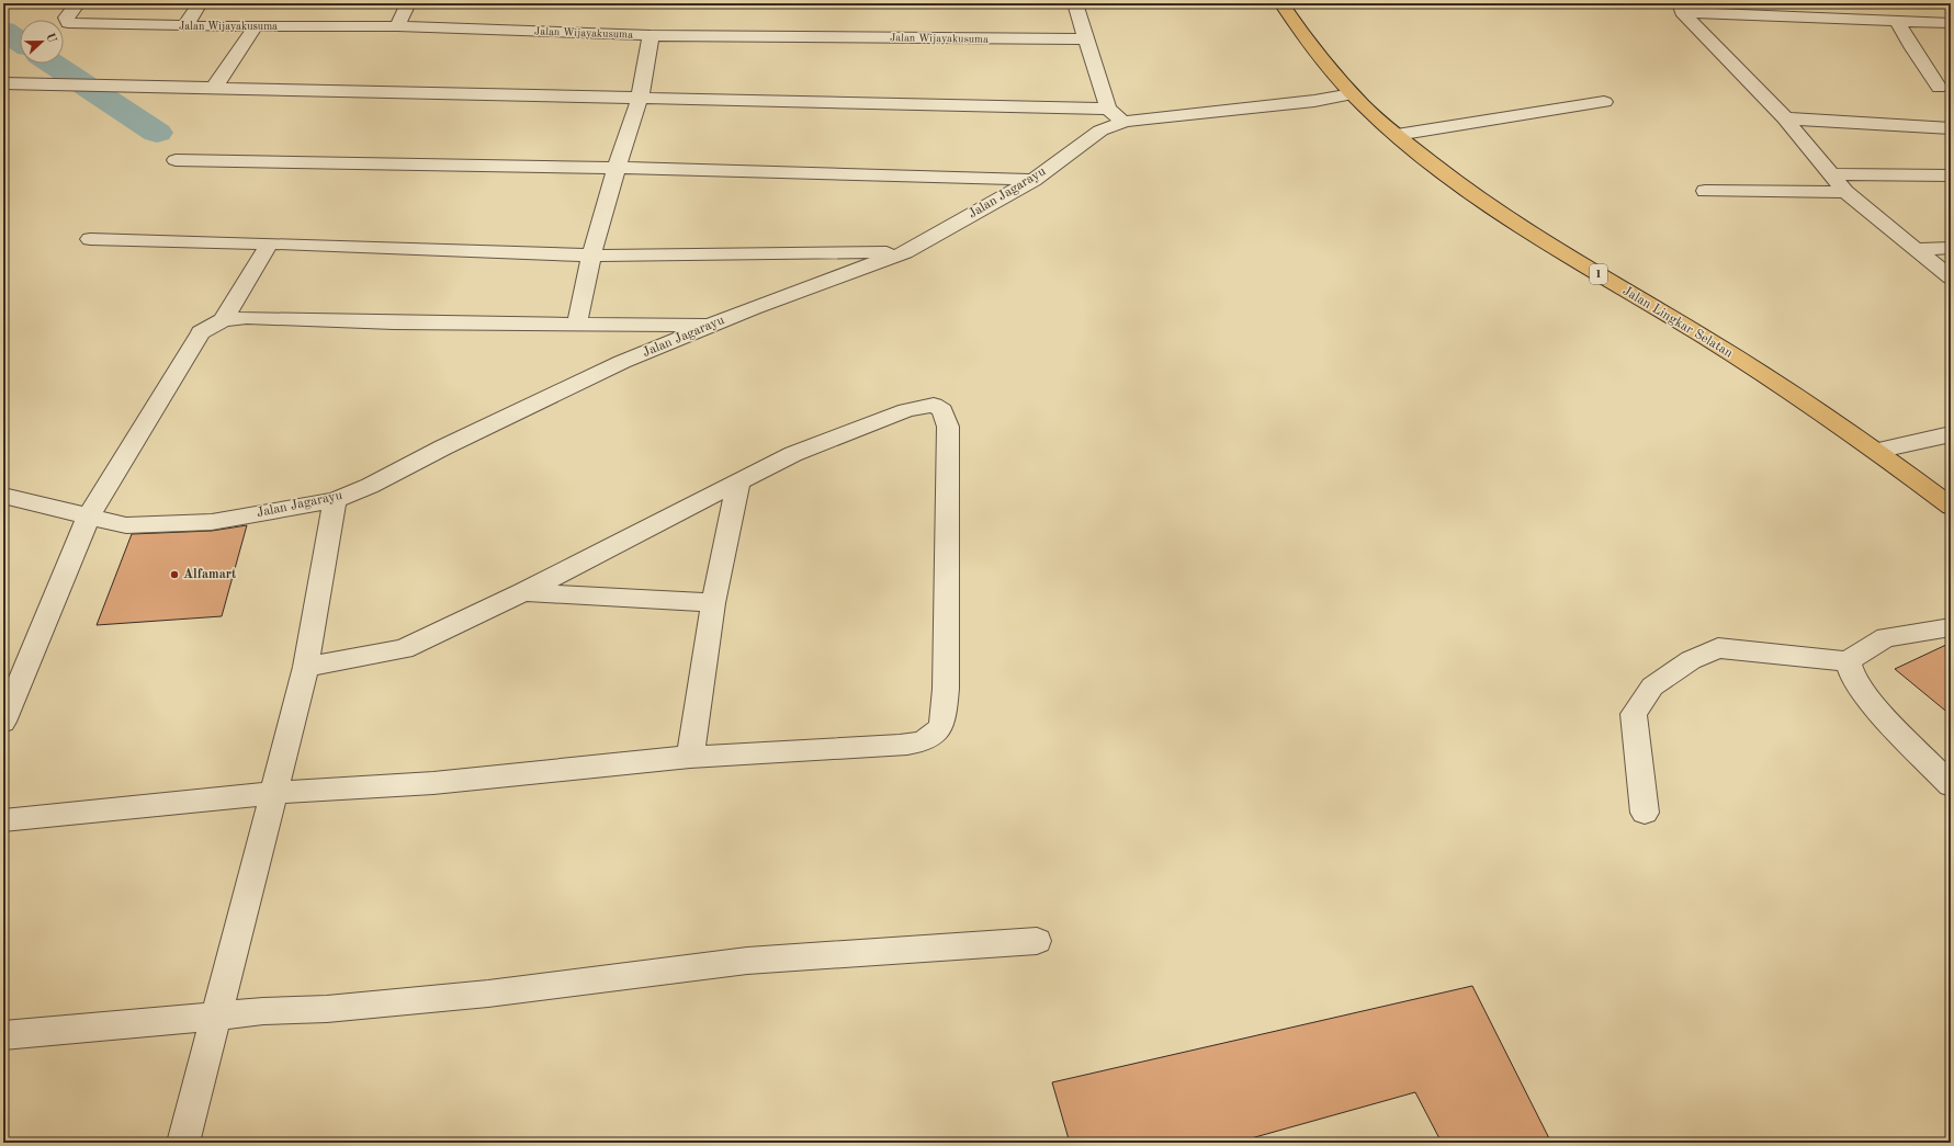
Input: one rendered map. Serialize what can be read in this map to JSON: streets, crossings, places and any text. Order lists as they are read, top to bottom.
{
  "streets": {
    "highway": ["1", "Jalan Lingkar Selatan"],
    "street": ["Jalan Wijayakusuma", "Jalan Jagarayu"]
  },
  "crossings": [
    ["Jalan Jagarayu", "Jalan Lingkar Selatan"]
  ],
  "places": ["Alfamart"],
  "north": "right"
}
